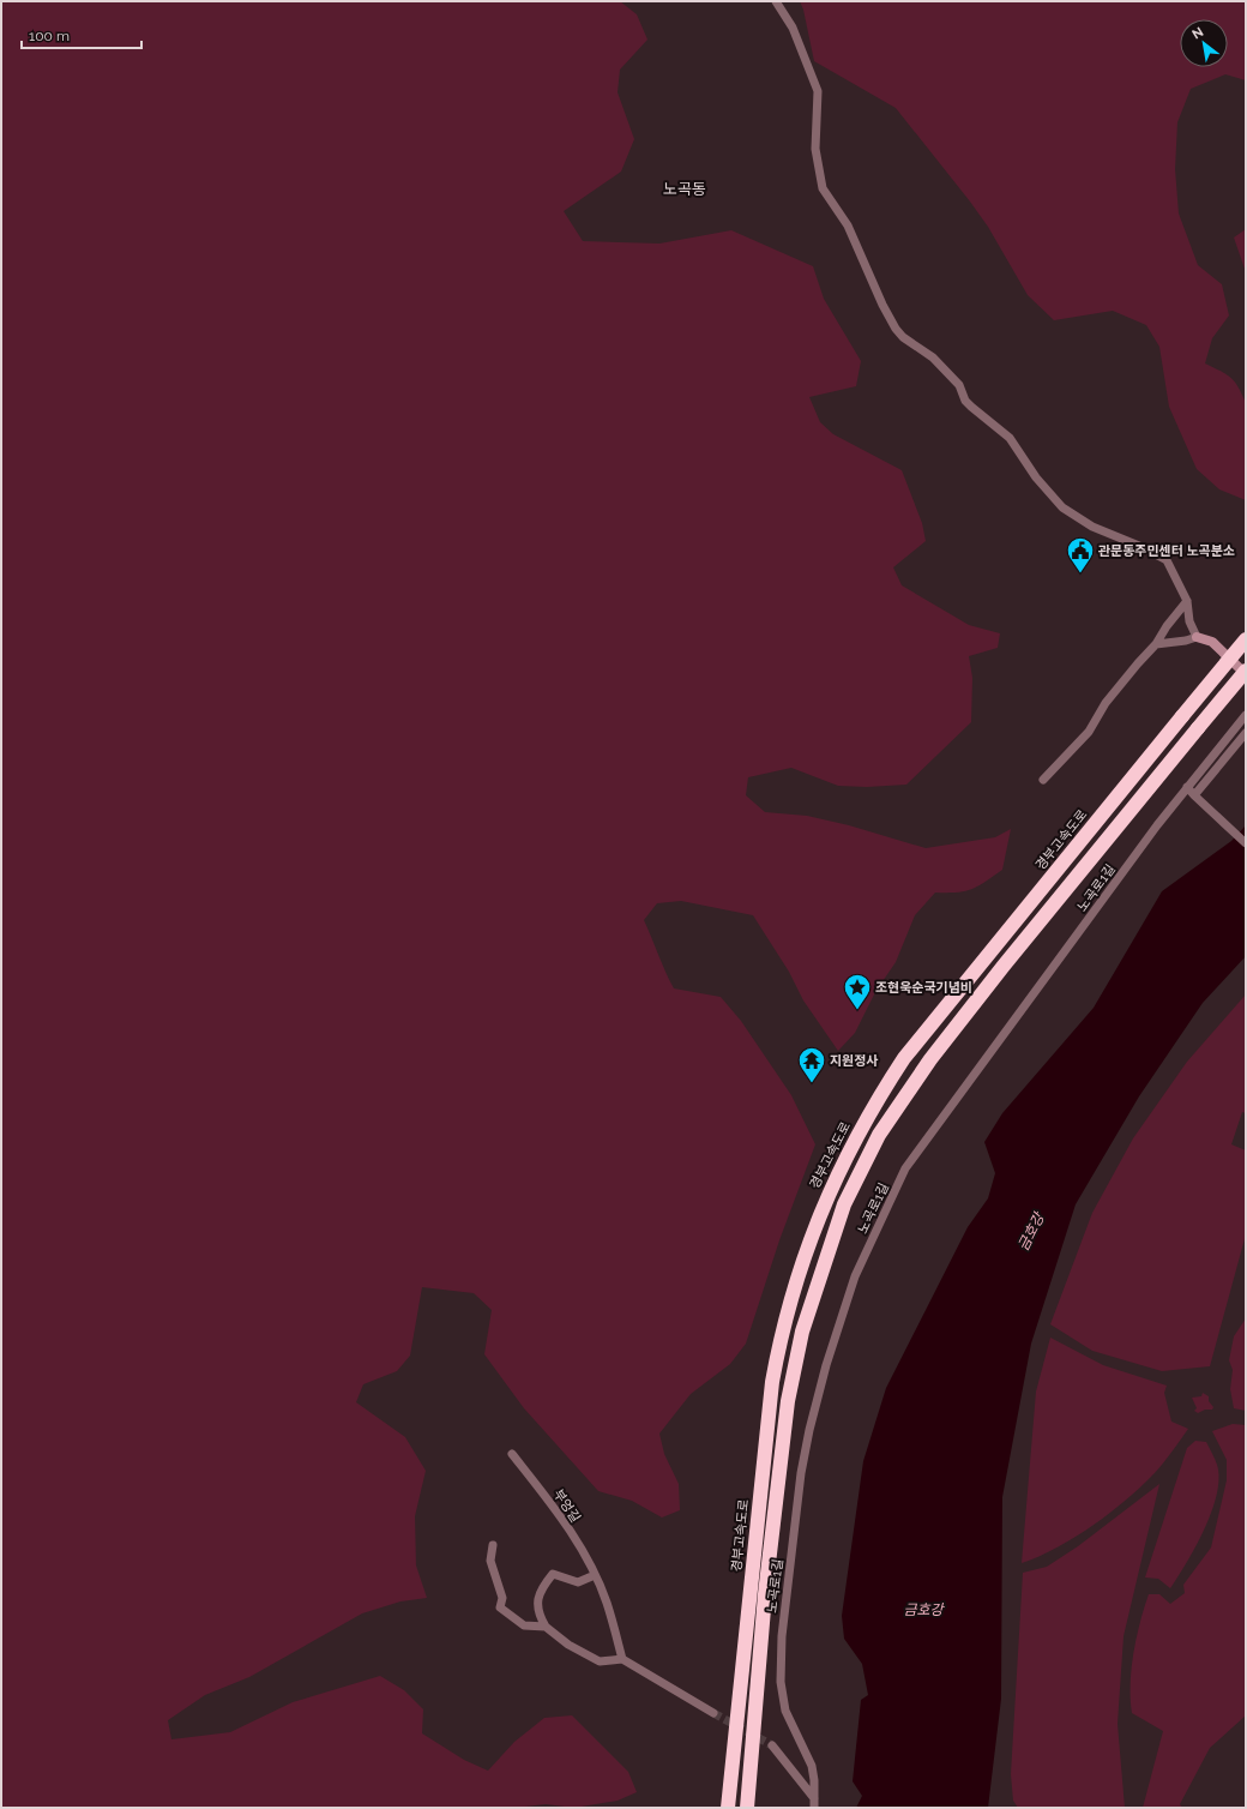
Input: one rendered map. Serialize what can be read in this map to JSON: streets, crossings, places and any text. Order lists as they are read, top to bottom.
{
  "streets": {
    "highway": ["경부고속도로"],
    "street": ["노곡로1길", "부엉길"]
  },
  "districts": ["노곡동"],
  "water": ["금호강"],
  "places": {
    "public building": ["관문동주민센터 노곡분소"],
    "place": ["조현욱순국기념비"],
    "temple": ["지원정사"]
  },
  "scale_bar": "100 m",
  "north": "top left"
}
